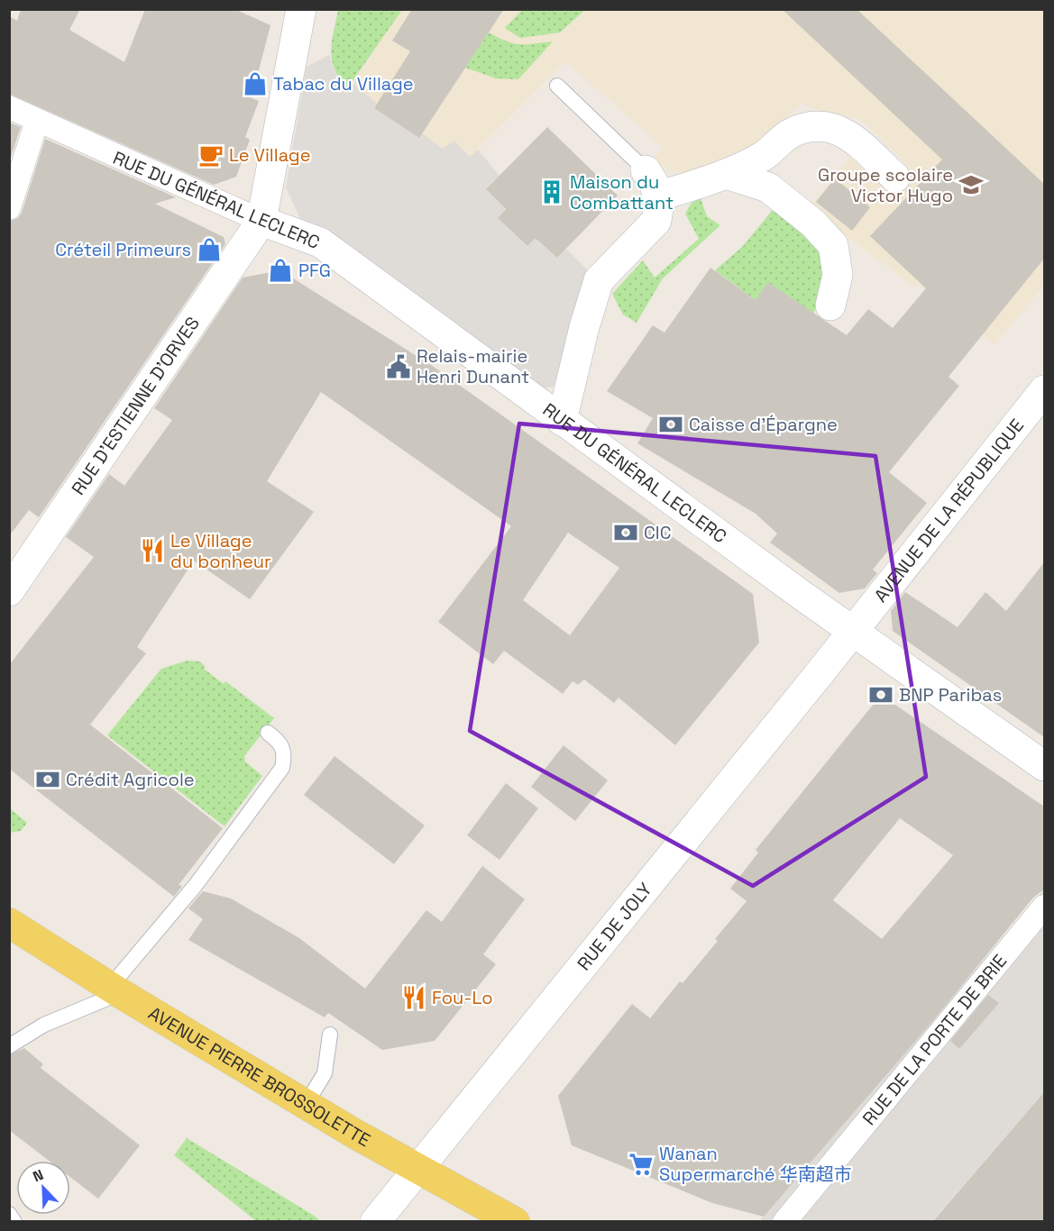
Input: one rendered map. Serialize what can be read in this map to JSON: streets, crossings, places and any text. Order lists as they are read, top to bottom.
{
  "streets": {
    "main road": ["AVENUE PIERRE BROSSOLETTE"],
    "street": [
      "RUE DU GÉNÉRAL LECLERC",
      "RUE D'ESTIENNE D'ORVES",
      "AVENUE DE LA RÉPUBLIQUE",
      "RUE DE JOLY",
      "RUE DE LA PORTE DE BRIE"
    ]
  },
  "crossings": [
    ["RUE DU GÉNÉRAL LECLERC", "RUE D'ESTIENNE D'ORVES"],
    ["RUE DU GÉNÉRAL LECLERC", "AVENUE DE LA RÉPUBLIQUE"],
    ["RUE DU GÉNÉRAL LECLERC", "RUE DE JOLY"],
    ["AVENUE DE LA RÉPUBLIQUE", "RUE DE JOLY"],
    ["RUE DE JOLY", "AVENUE PIERRE BROSSOLETTE"]
  ],
  "places": {
    "shop": ["Tabac du Village", "Créteil Primeurs", "PFG"],
    "cafe": ["Le Village"],
    "school or university": ["Groupe scolaire Victor Hugo"],
    "building": ["Maison du Combattant"],
    "public building": ["Relais-mairie Henri Dunant"],
    "bank": [
      "Caisse d'Épargne",
      "CIC",
      "BNP Paribas",
      "Crédit Agricole"
    ],
    "restaurant": ["Le Village du bonheur", "Fou-Lo"],
    "supermarket": ["Wanan Supermarché 华南超市"]
  },
  "north": "top left"
}
